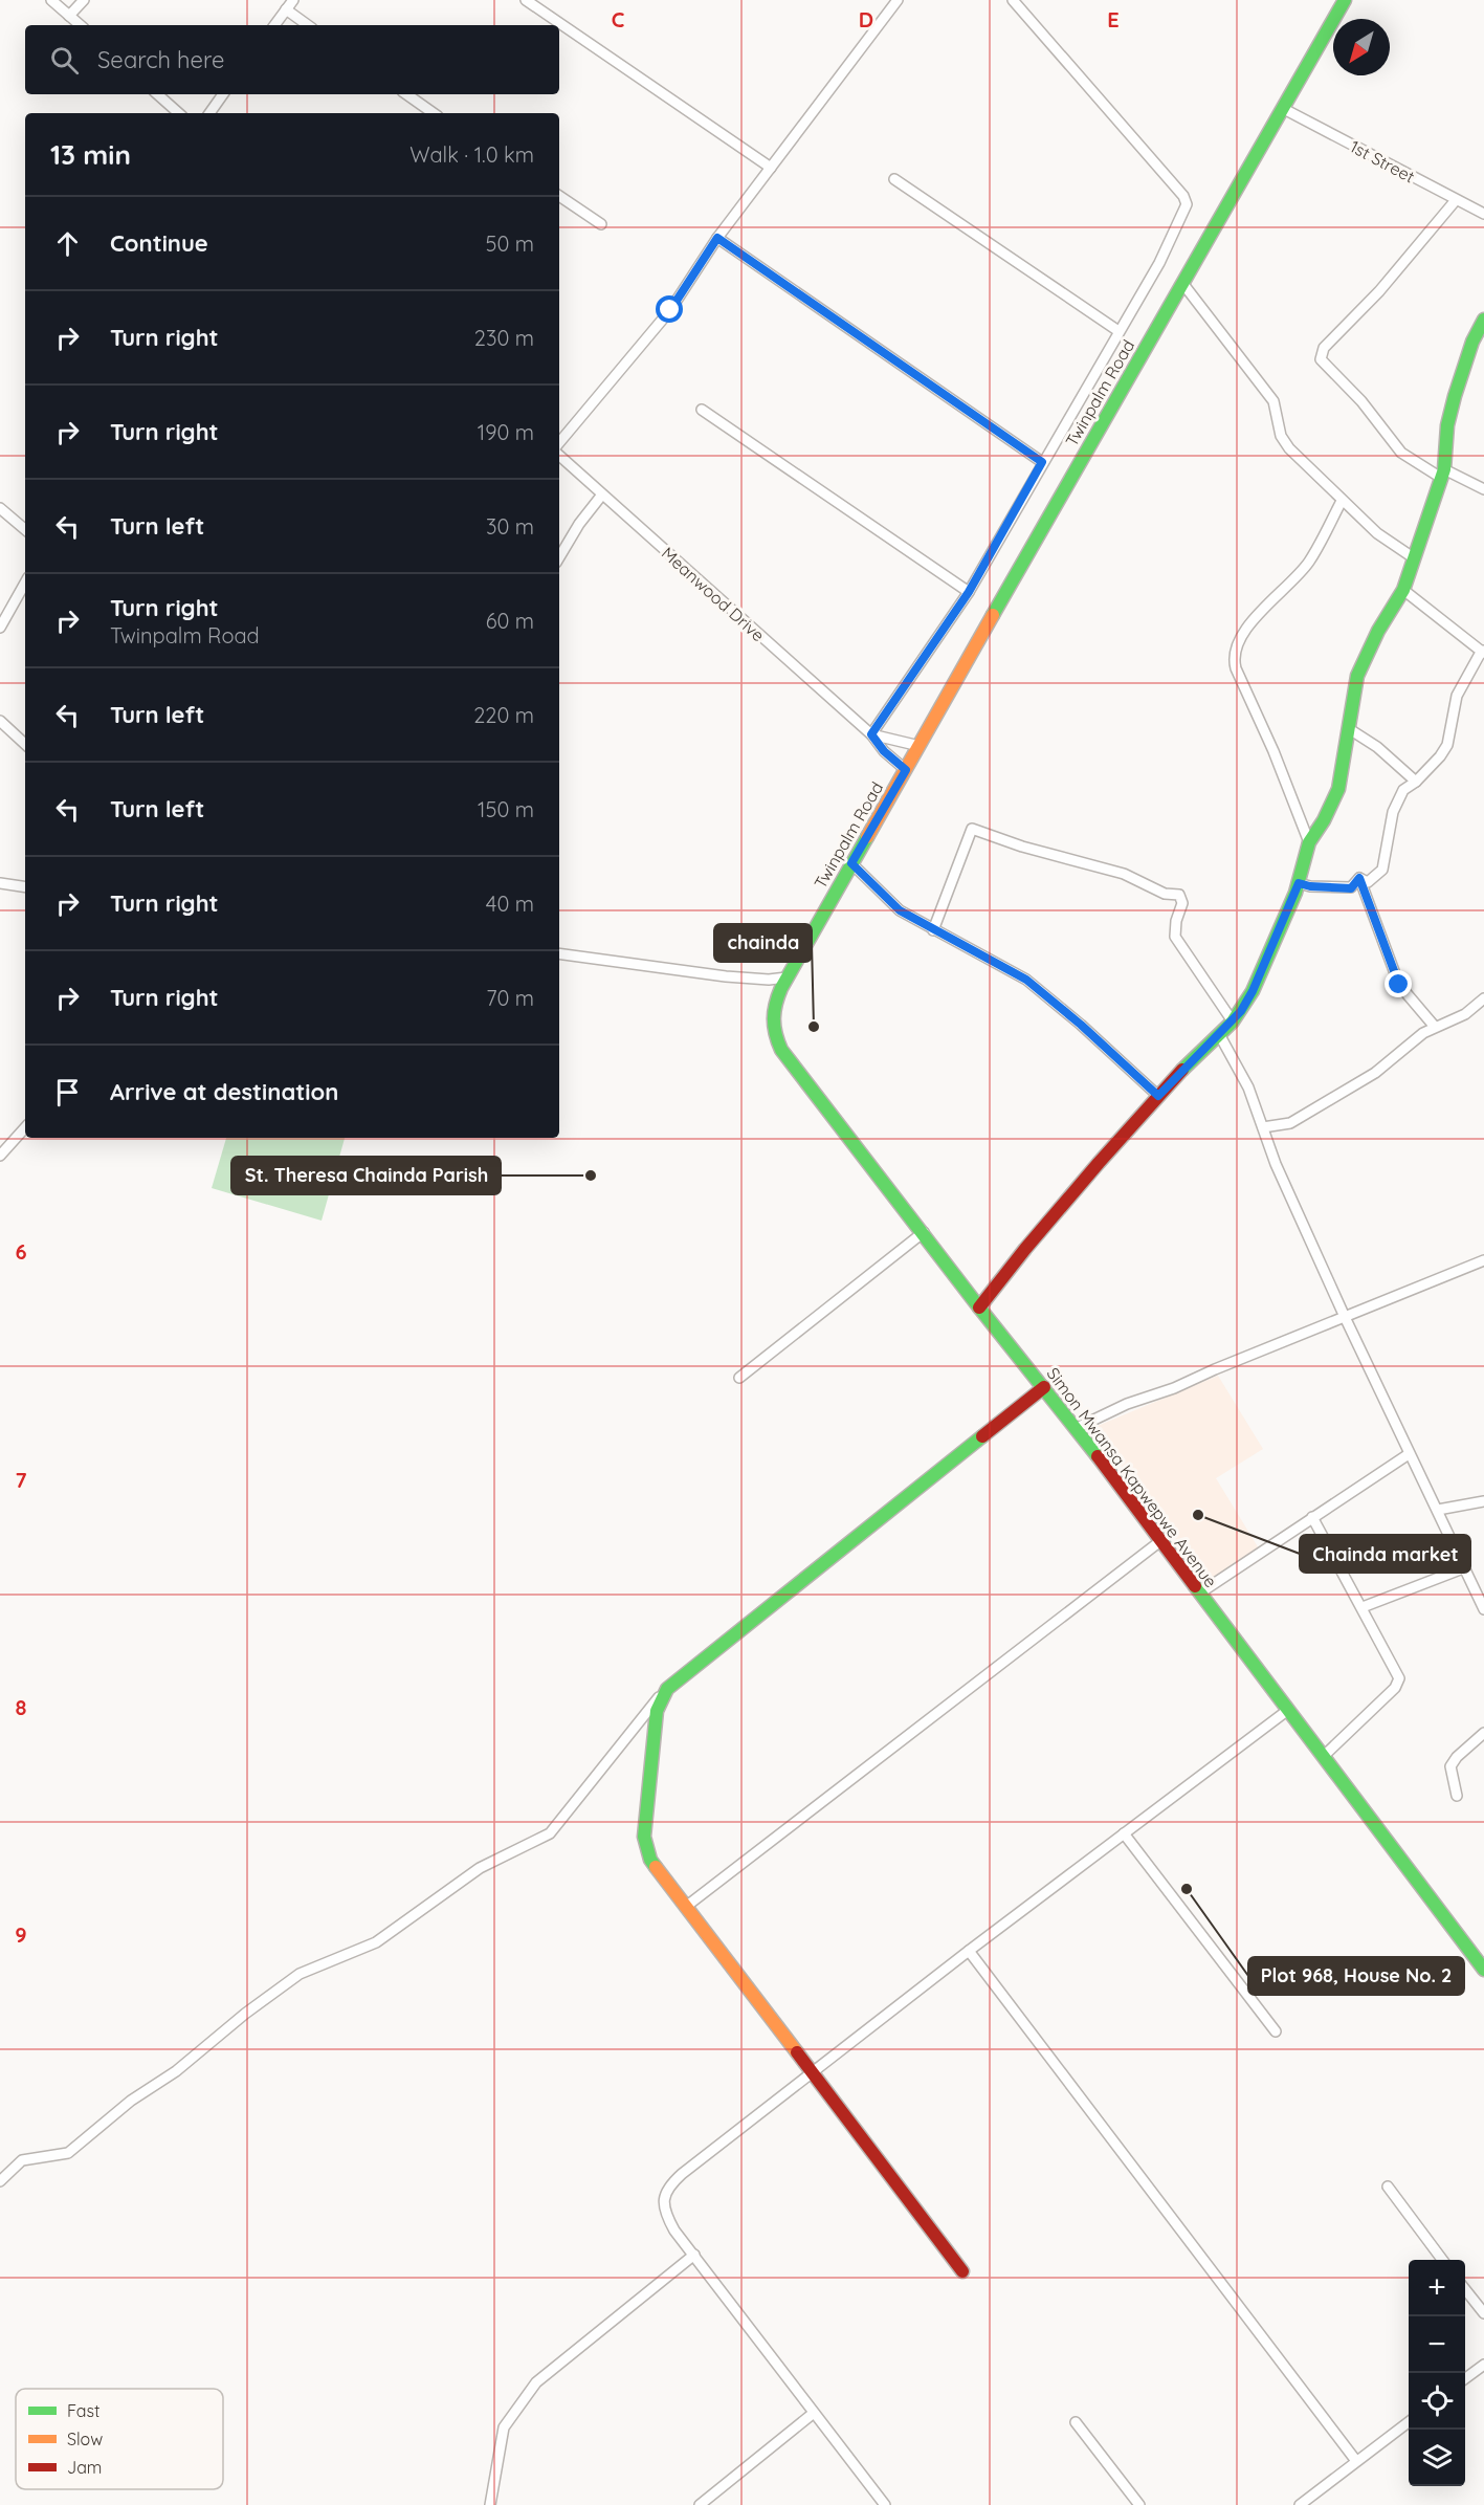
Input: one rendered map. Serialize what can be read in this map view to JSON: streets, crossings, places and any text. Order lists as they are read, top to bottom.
{
  "streets": {
    "main road": ["Twinpalm Road", "Simon Mwansa Kapwepwe Avenue"],
    "street": ["1st Street", "Meanwood Drive"]
  },
  "crossings": [
    ["1st Street", "Twinpalm Road"],
    ["Twinpalm Road", "Meanwood Drive"],
    ["Twinpalm Road", "Simon Mwansa Kapwepwe Avenue"]
  ],
  "places": [
    "chainda",
    "St. Theresa Chainda Parish",
    "Chainda market",
    "Plot 968, House No. 2"
  ],
  "legend": ["Fast", "Slow", "Jam"],
  "north": "bottom left",
  "page": {
    "search": "Search here",
    "heading": ["13 min", "Walk · 1.0 km"],
    "list": [
      ["Continue", "50 m"],
      ["Turn right", "230 m"],
      ["Turn right", "190 m"],
      ["Turn left", "30 m"],
      ["Turn right", "Twinpalm Road", "60 m"],
      ["Turn left", "220 m"],
      ["Turn left", "150 m"],
      ["Turn right", "40 m"],
      ["Turn right", "70 m"],
      "Arrive at destination"
    ],
    "map_buttons": ["+", "−"]
  },
  "grid": {
    "columns": ["C", "D", "E"],
    "rows": [
      "6",
      "7",
      "8",
      "9"
    ]
  }
}
